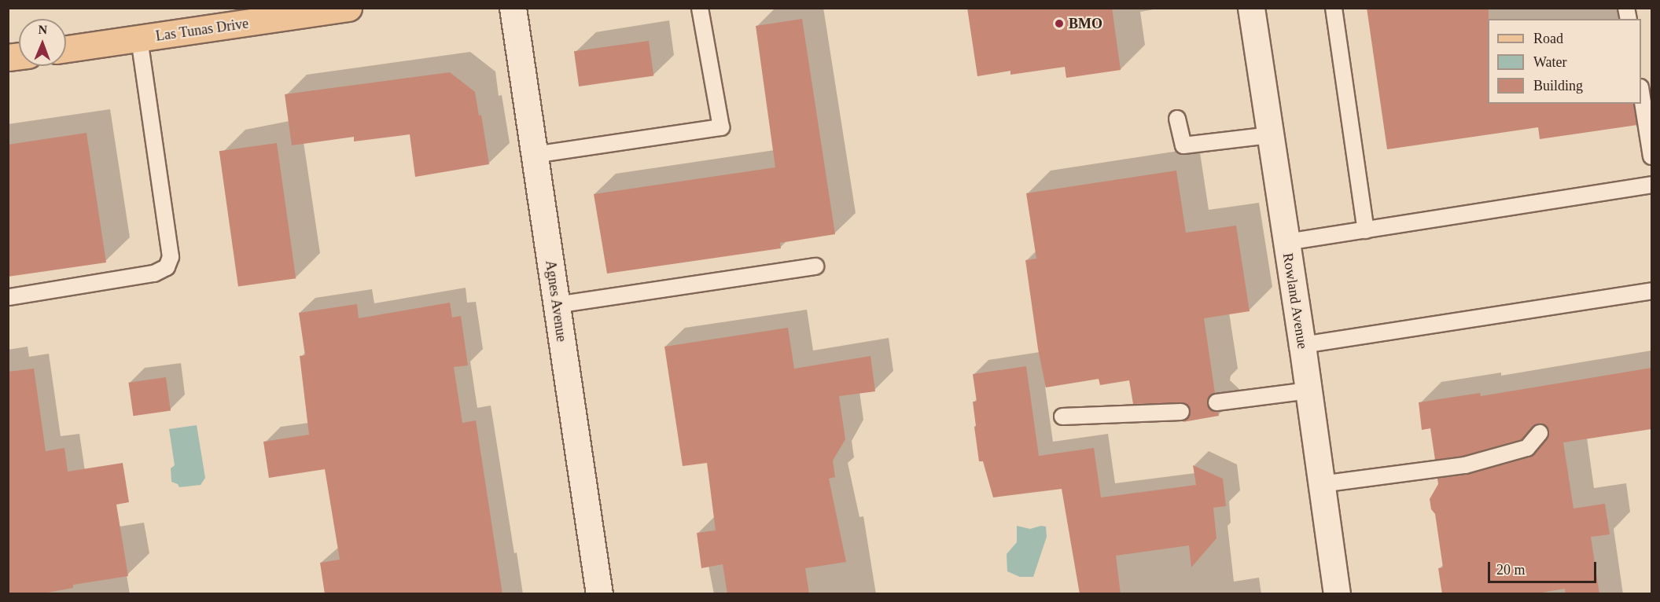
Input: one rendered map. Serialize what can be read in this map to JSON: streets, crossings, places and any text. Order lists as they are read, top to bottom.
{
  "streets": {
    "main road": ["Las Tunas Drive"],
    "street": ["Agnes Avenue", "Rowland Avenue"]
  },
  "places": ["BMO"],
  "legend": ["Road", "Water", "Building"],
  "scale_bar": "20 m",
  "north": "top"
}
